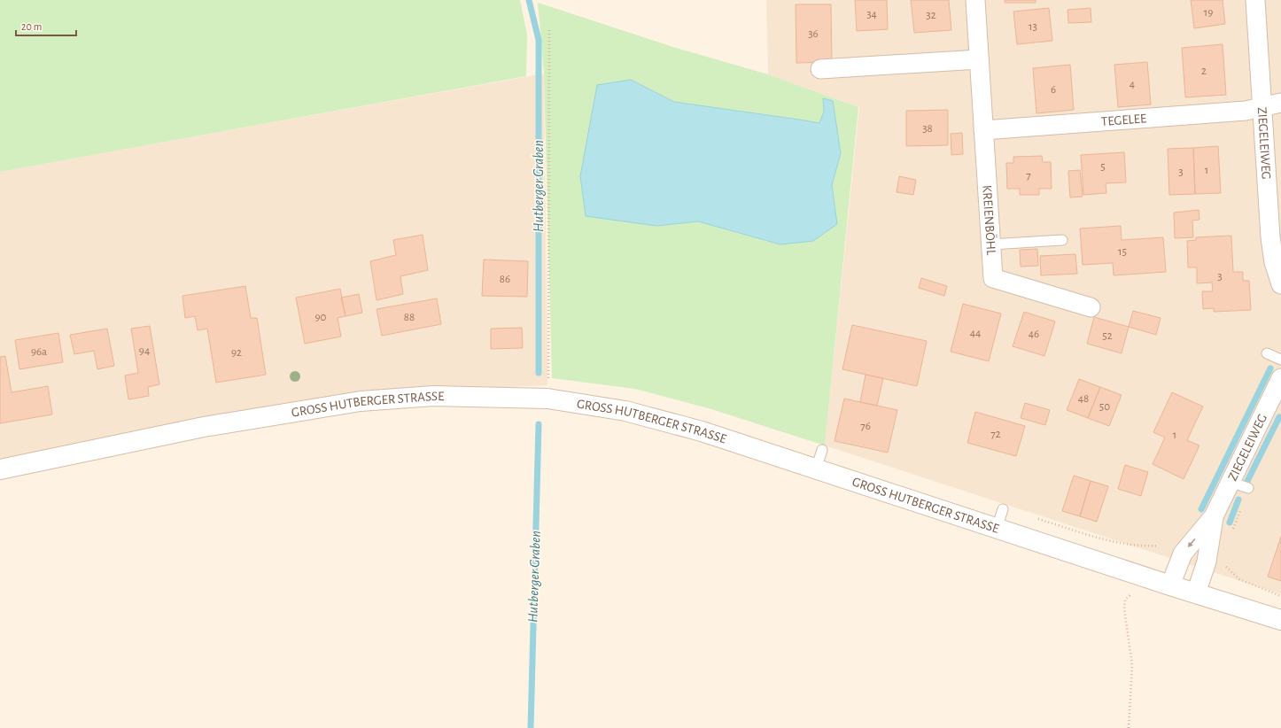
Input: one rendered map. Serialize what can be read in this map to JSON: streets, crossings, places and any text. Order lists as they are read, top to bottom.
{
  "streets": {
    "main road": ["GROSS HUTBERGER STRASSE"],
    "street": ["TEGELEE", "ZIEGELEIWEG", "KREIENBÖHL"]
  },
  "crossings": [
    ["TEGELEE", "ZIEGELEIWEG"],
    ["TEGELEE", "KREIENBÖHL"],
    ["ZIEGELEIWEG", "GROSS HUTBERGER STRASSE"]
  ],
  "water": ["Hutberger Graben"],
  "house_numbers": [
    "19",
    "34",
    "32",
    "13",
    "36",
    "2",
    "4",
    "6",
    "38",
    "5",
    "1",
    "3",
    "7",
    "15",
    "3",
    "86",
    "90",
    "88",
    "44",
    "46",
    "52",
    "94",
    "96a",
    "92",
    "48",
    "50",
    "76",
    "72",
    "1"
  ],
  "scale_bar": "20 m"
}
